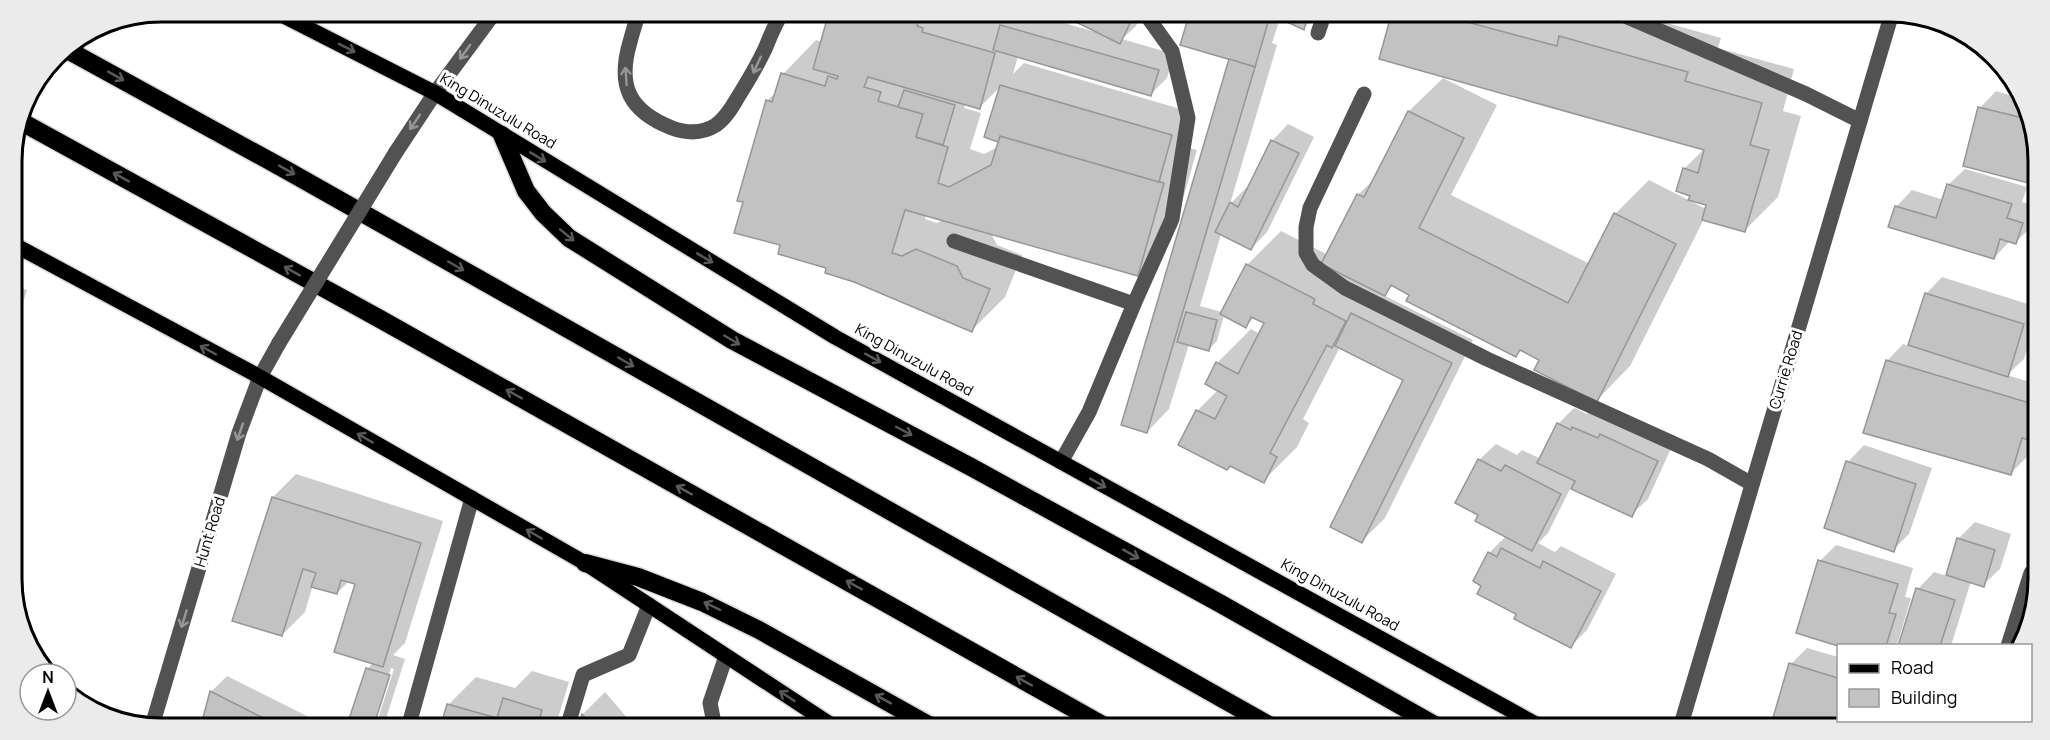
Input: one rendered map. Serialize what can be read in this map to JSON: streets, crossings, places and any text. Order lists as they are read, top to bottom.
{
  "streets": {
    "main road": ["King Dinuzulu Road"],
    "street": ["Currie Road", "Hunt Road"]
  },
  "crossings": [
    ["King Dinuzulu Road", "Hunt Road"]
  ],
  "one_way": ["King Dinuzulu Road", "Hunt Road"],
  "legend": ["Road", "Building"],
  "north": "top"
}
